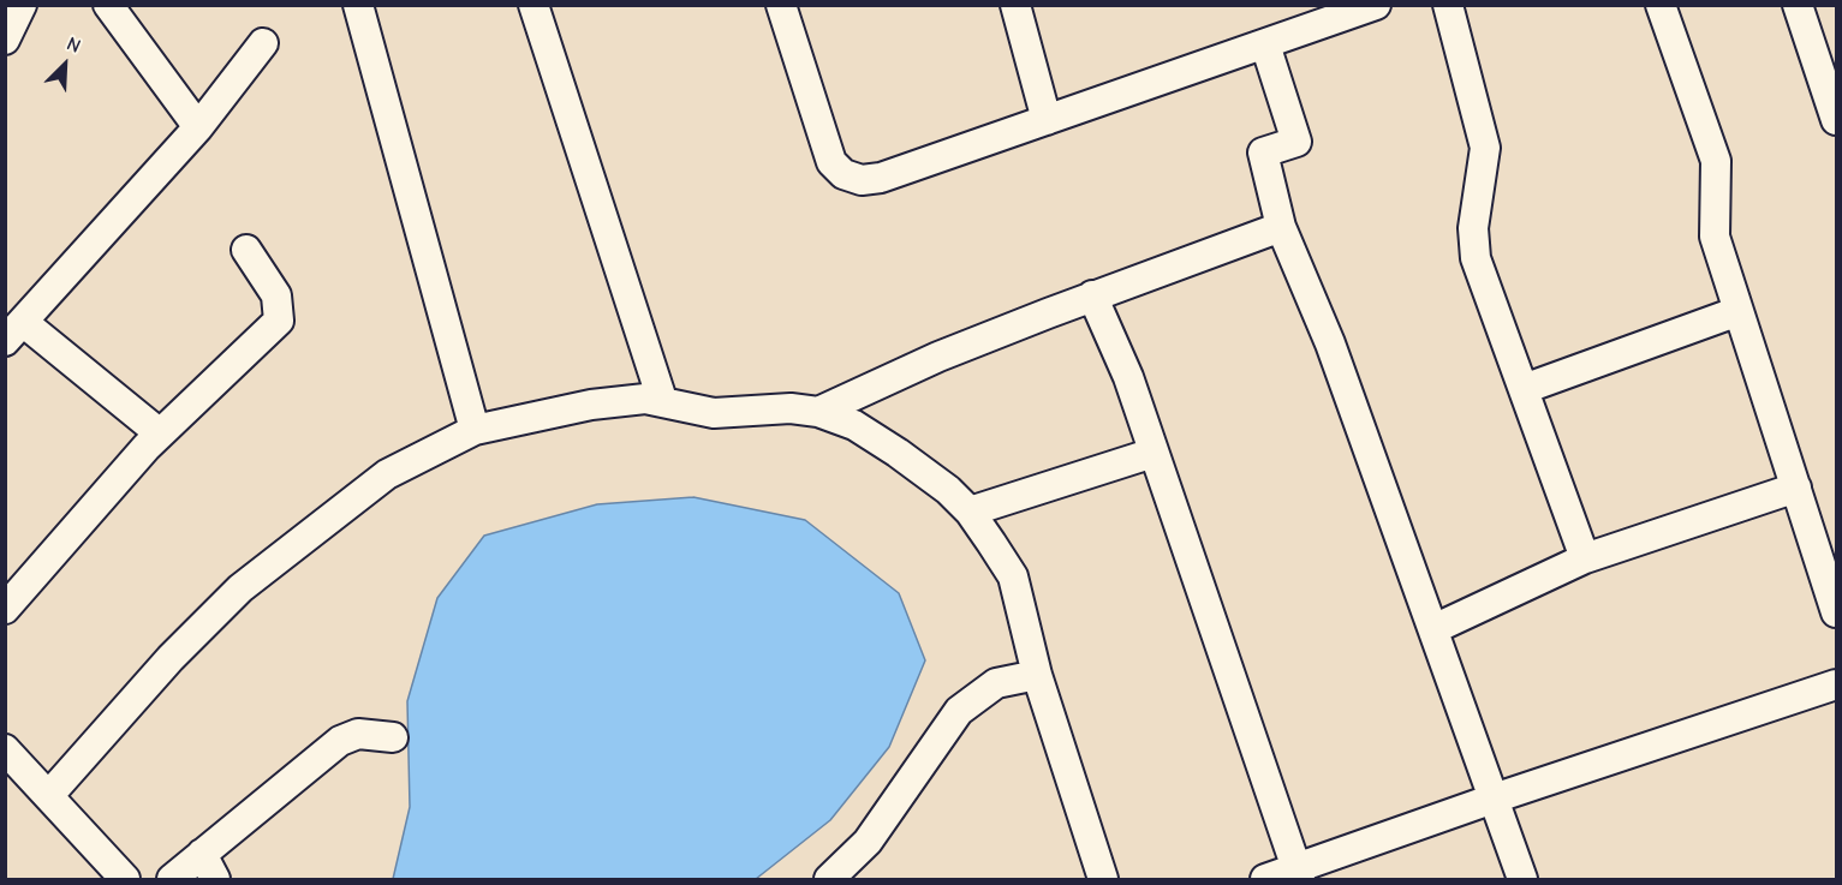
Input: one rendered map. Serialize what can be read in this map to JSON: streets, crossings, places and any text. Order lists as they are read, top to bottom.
{
  "north": "top right"
}
